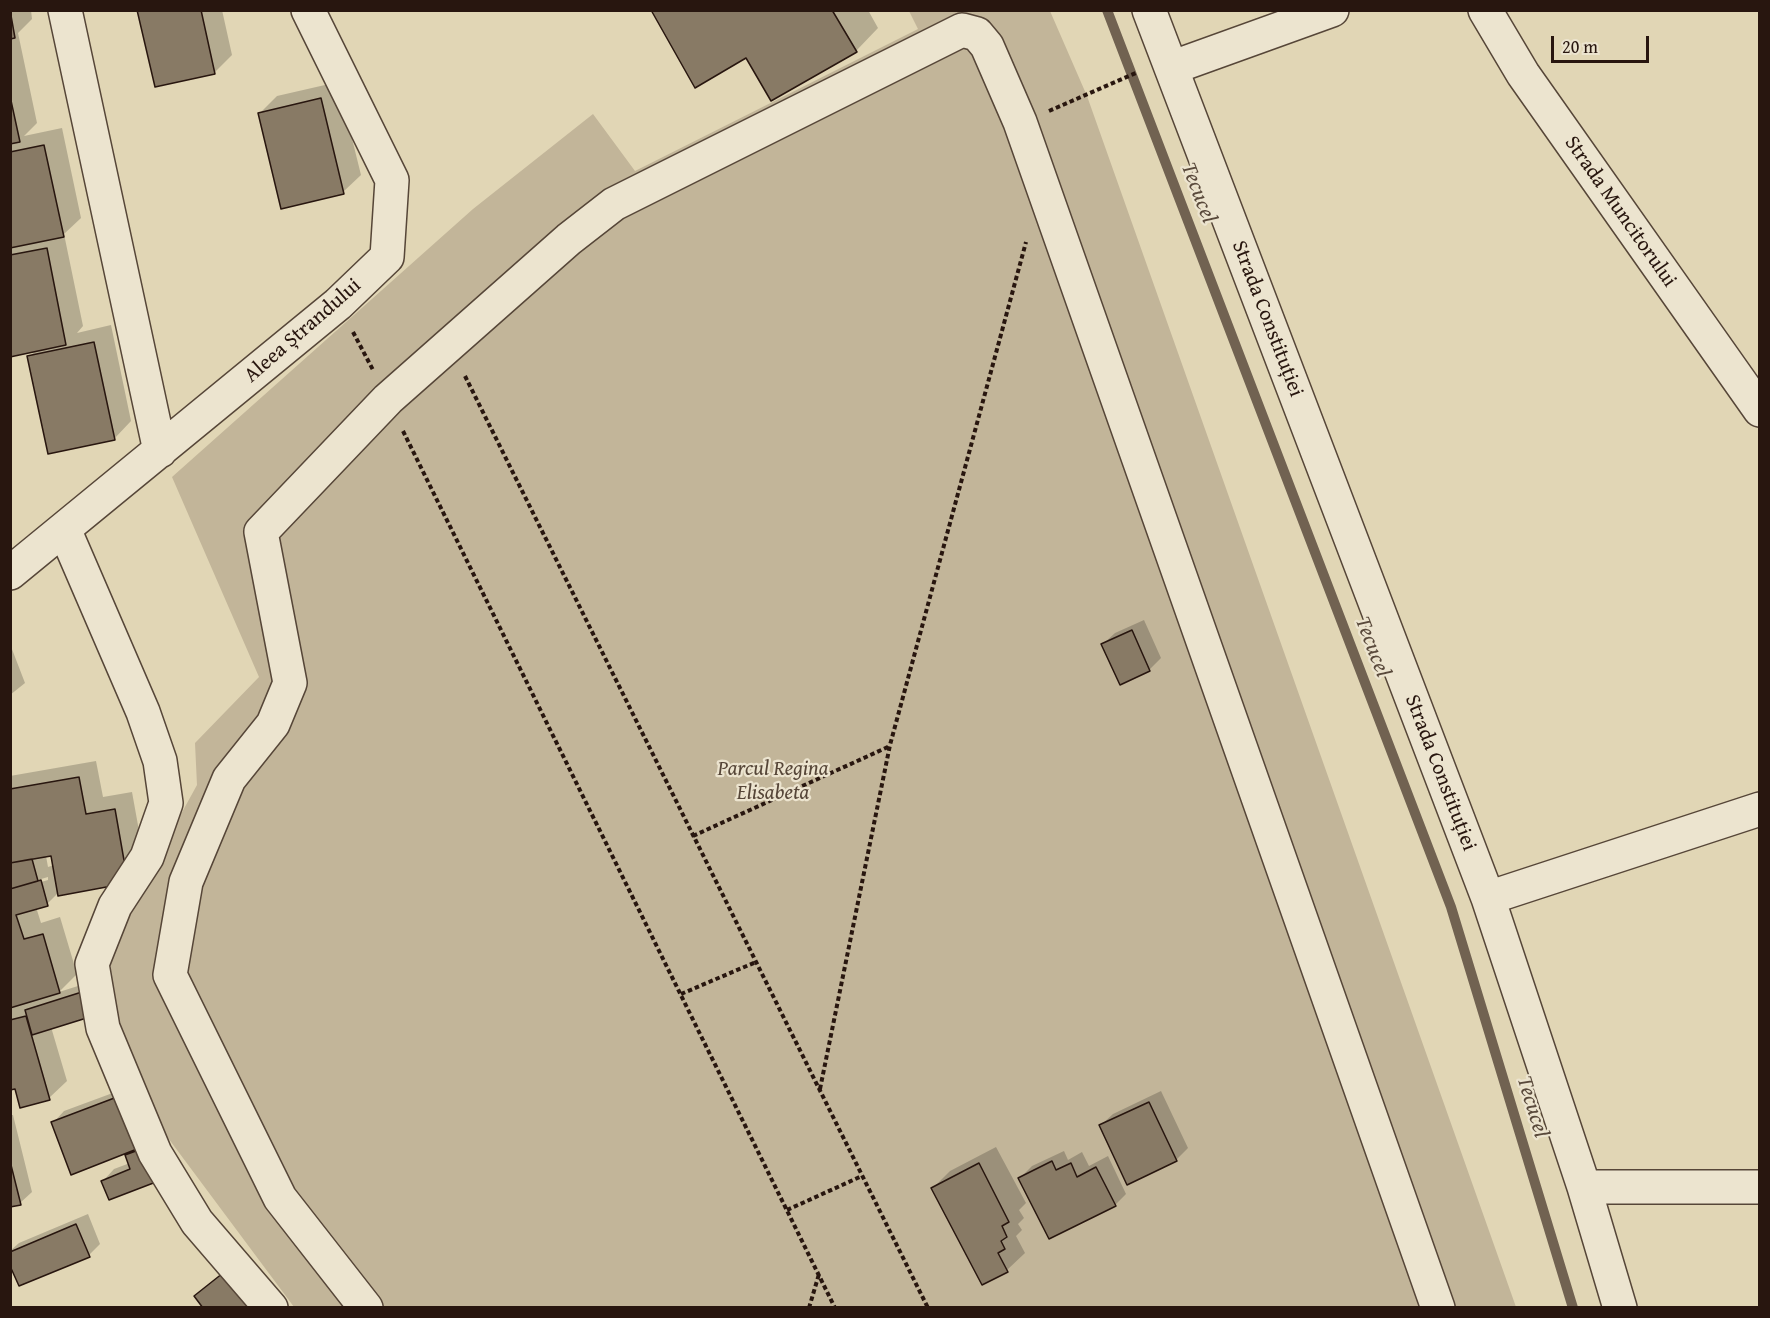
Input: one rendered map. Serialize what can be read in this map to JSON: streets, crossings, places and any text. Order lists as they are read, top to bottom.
{
  "streets": {
    "street": ["Strada Muncitorului", "Strada Constituției", "Aleea Ștrandului"]
  },
  "water": ["Tecucel"],
  "parks": ["Parcul Regina Elisabeta"],
  "scale_bar": "20 m"
}
